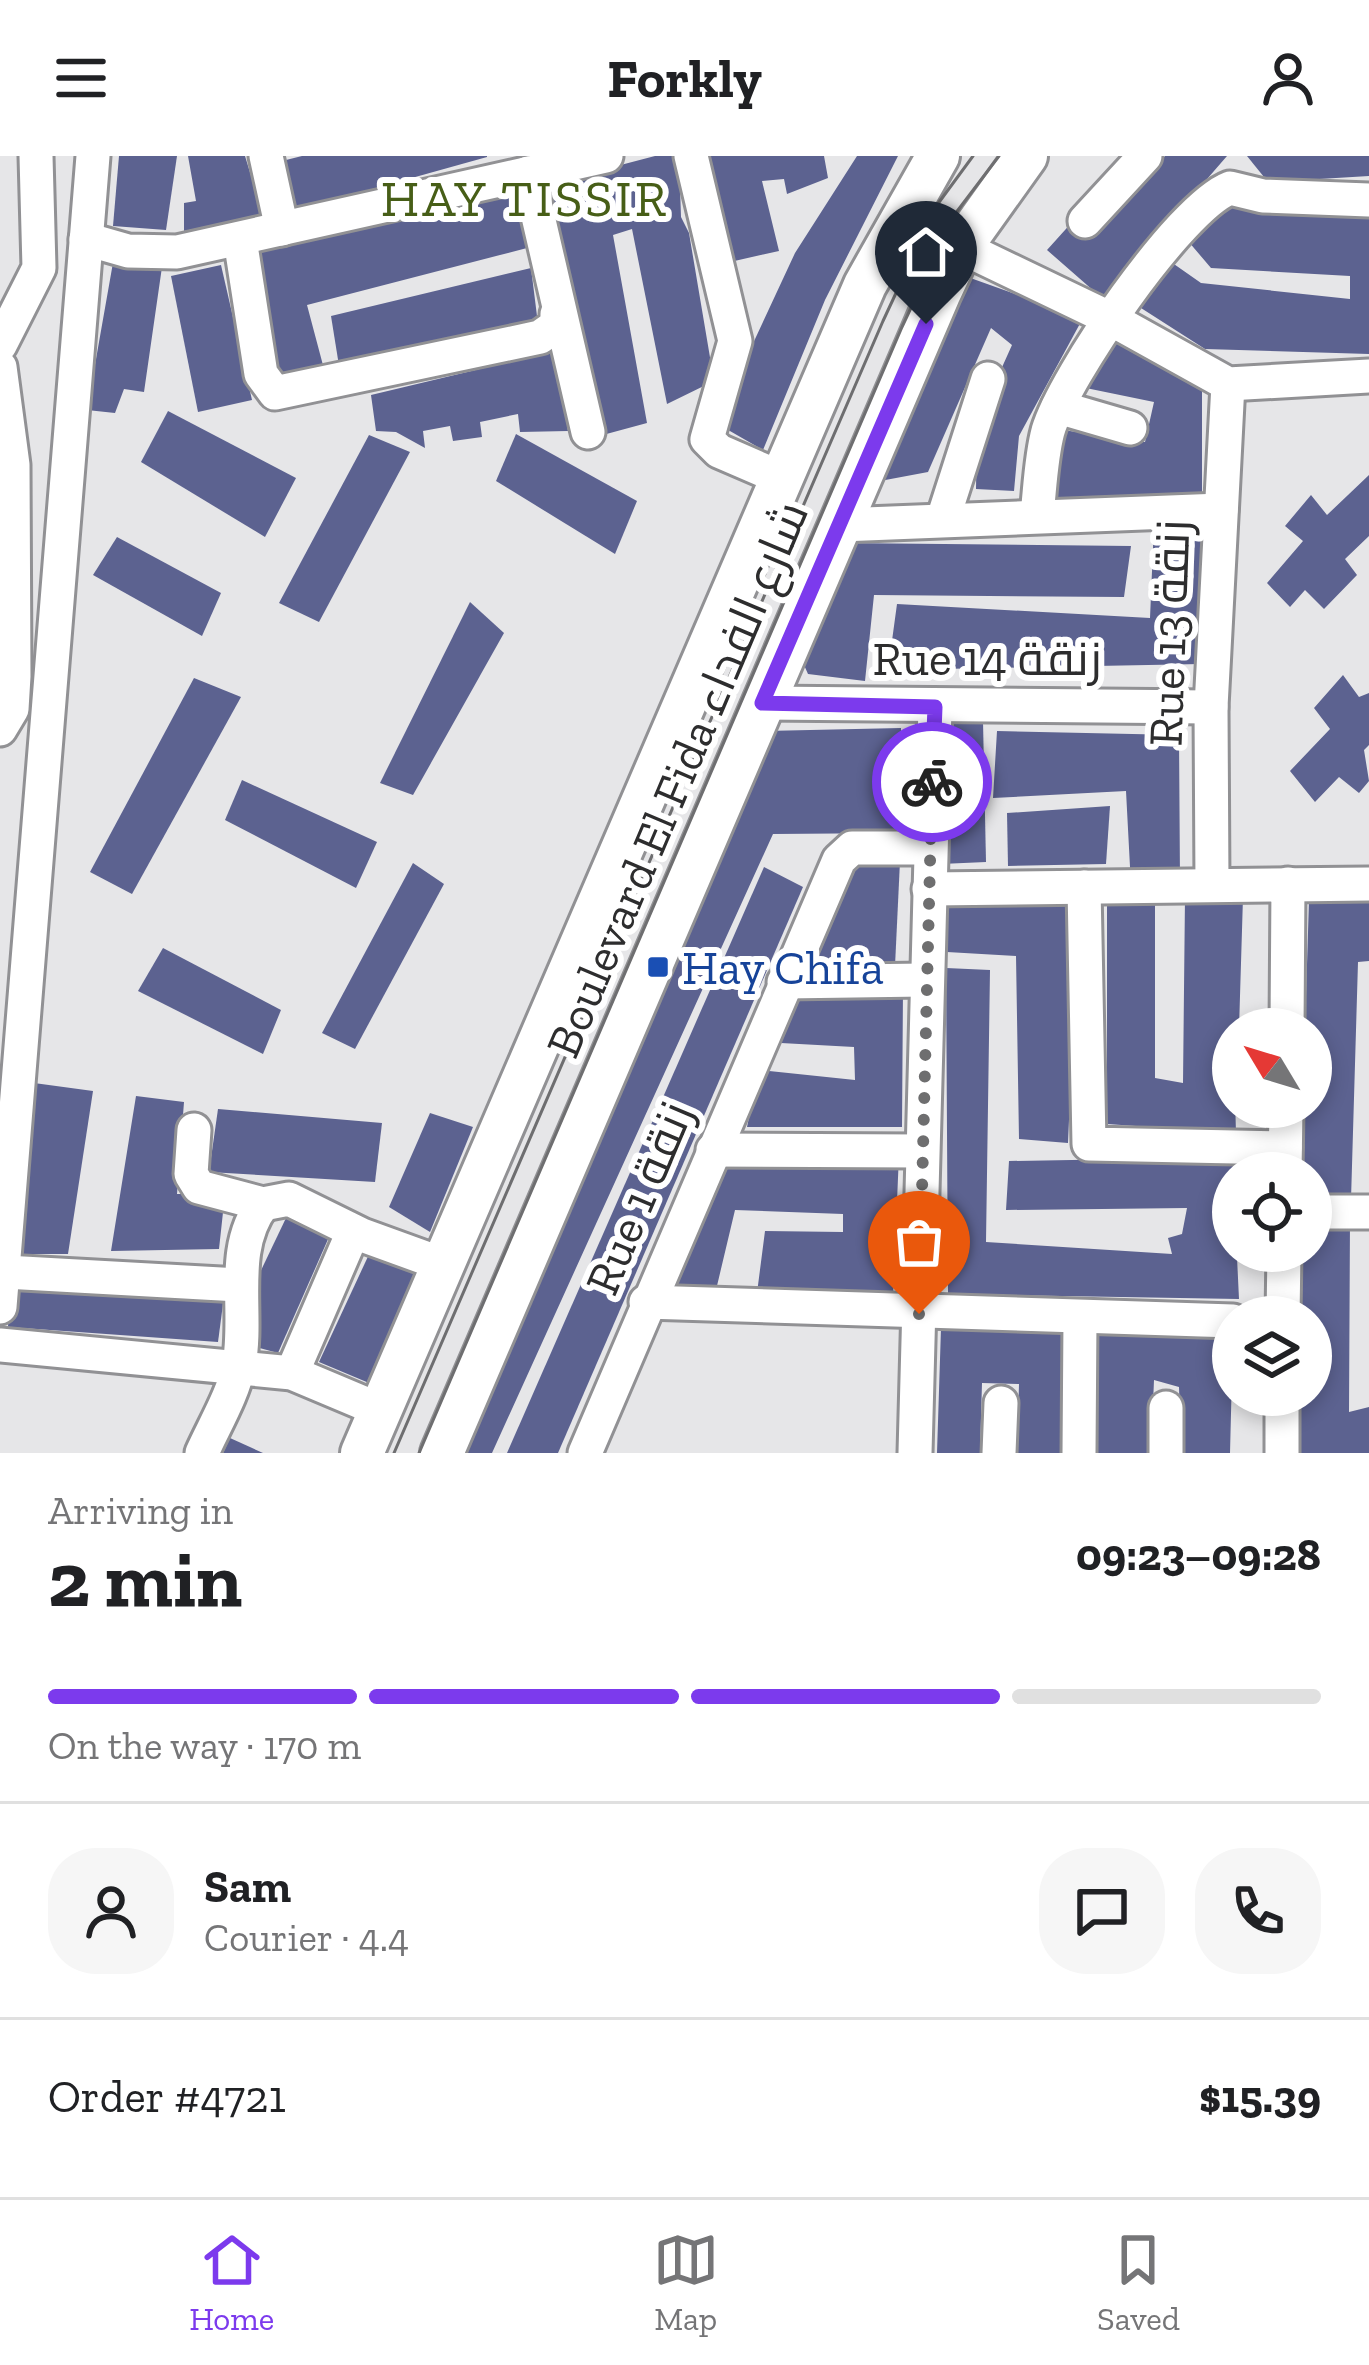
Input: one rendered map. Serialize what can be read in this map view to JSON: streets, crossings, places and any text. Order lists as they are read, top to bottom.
{
  "streets": {
    "main road": ["Boulevard El Fida شارع الفداء"],
    "street": ["Rue 13 زنقة", "Rue 14 زنقة", "Rue 1 زنقة"]
  },
  "crossings": [
    ["Rue 13 زنقة", "Rue 14 زنقة"],
    ["Rue 14 زنقة", "Boulevard El Fida شارع الفداء"]
  ],
  "districts": ["HAY TISSIR"],
  "places": {
    "transit": ["Hay Chifa"]
  },
  "north": "top left",
  "page": {
    "header": "Forkly",
    "heading": ["2 min", "Arriving in", "09:23–09:28"],
    "panel": [
      "Sam",
      "Courier · 4.4",
      "Order #4721",
      "$15.39"
    ],
    "bar": "On the way · 170 m",
    "tabs": ["Home", "Map", "Saved"]
  }
}
